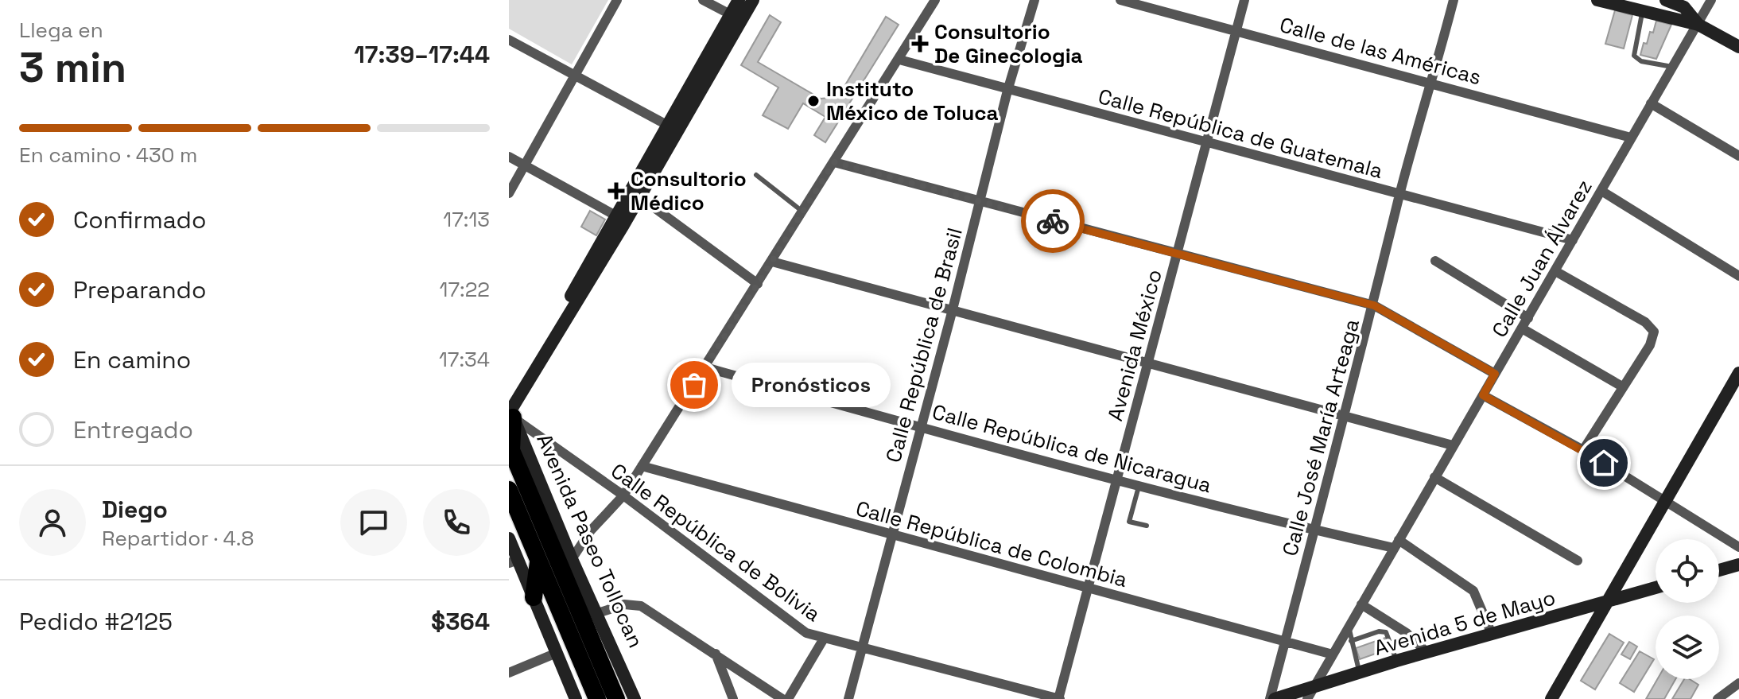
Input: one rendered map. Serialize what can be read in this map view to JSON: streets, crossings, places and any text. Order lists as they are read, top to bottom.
{
  "streets": {
    "highway": ["Avenida Paseo Tollocan"],
    "main road": ["Avenida 5 de Mayo"],
    "street": [
      "Calle de las Américas",
      "Calle República de Guatemala",
      "Calle Juan Álvarez",
      "Calle República de Brasil",
      "Avenida México",
      "Calle José María Arteaga",
      "Calle República de Nicaragua",
      "Calle República de Bolivia",
      "Calle República de Colombia"
    ]
  },
  "crossings": [
    ["Calle de las Américas", "Calle Juan Álvarez"],
    ["Calle de las Américas", "Avenida México"],
    ["Calle de las Américas", "Calle José María Arteaga"],
    ["Calle República de Guatemala", "Calle Juan Álvarez"],
    ["Calle República de Guatemala", "Calle República de Brasil"],
    ["Calle República de Guatemala", "Avenida México"],
    ["Calle República de Guatemala", "Calle José María Arteaga"],
    ["Calle Juan Álvarez", "Calle República de Nicaragua"],
    ["Calle Juan Álvarez", "Calle República de Colombia"],
    ["Calle Juan Álvarez", "Avenida 5 de Mayo"],
    ["Calle República de Brasil", "Calle República de Nicaragua"],
    ["Calle República de Brasil", "Calle República de Bolivia"],
    ["Calle República de Brasil", "Calle República de Colombia"],
    ["Avenida México", "Calle República de Nicaragua"],
    ["Avenida México", "Calle República de Bolivia"],
    ["Avenida México", "Calle República de Colombia"],
    ["Calle José María Arteaga", "Calle República de Nicaragua"],
    ["Calle José María Arteaga", "Calle República de Colombia"],
    ["Calle José María Arteaga", "Avenida 5 de Mayo"],
    ["Avenida Paseo Tollocan", "Calle República de Bolivia"]
  ],
  "places": {
    "health": ["Consultorio De Ginecologia", "Consultorio Médico"],
    "other": ["Instituto México de Toluca", "Pronósticos"]
  },
  "page": {
    "heading": ["3 min", "Llega en", "17:39–17:44"],
    "panel": [
      "Diego",
      "Repartidor · 4.8",
      "Pedido #2125",
      "$364"
    ],
    "bar": "En camino · 430 m",
    "list": [
      ["Confirmado", "17:13"],
      ["Preparando", "17:22"],
      ["En camino", "17:34"],
      "Entregado"
    ],
    "bubble": "Pronósticos"
  }
}
